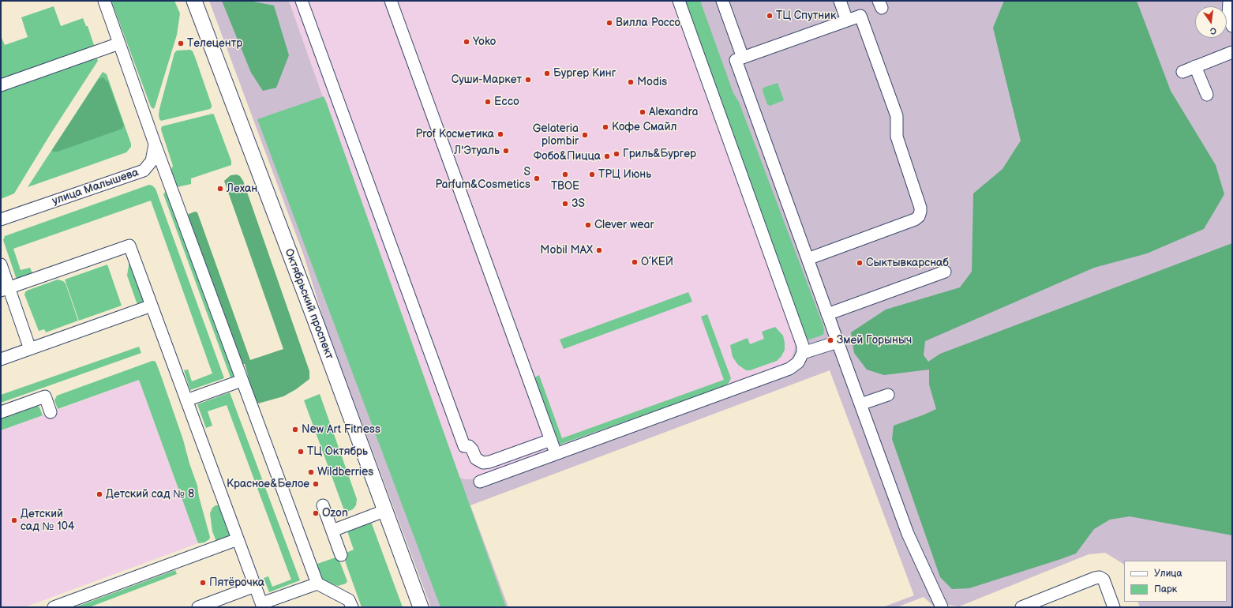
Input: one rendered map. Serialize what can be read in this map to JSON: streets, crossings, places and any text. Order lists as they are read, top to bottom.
{
  "streets": {
    "main road": ["Октябрьский проспект"],
    "street": ["улица Малышева"]
  },
  "places": [
    "ТЦ Спутник",
    "Вилла Россо",
    "Yoko",
    "Телецентр",
    "Бургер Кинг",
    "Суши-Маркет",
    "Modis",
    "Ecco",
    "Alexandra",
    "Кофе Смайл",
    "Prof Косметика",
    "Gelateria plombir",
    "Л'Этуаль",
    "Гриль&Бургер",
    "Фобо&Пицца",
    "ТВОЕ",
    "ТРЦ Июнь",
    "S Parfum&Cosmetics",
    "Лехан",
    "3S",
    "Clever wear",
    "Mobil MAX",
    "О’КЕЙ",
    "Сыктывкарснаб",
    "Змей Горыныч",
    "New Art Fitness",
    "ТЦ Октябрь",
    "Wildberries",
    "Красное&Белое",
    "Детский сад № 8",
    "Ozon",
    "Детский сад № 104",
    "Пятёрочка"
  ],
  "legend": ["Улица", "Парк"],
  "north": "bottom"
}
